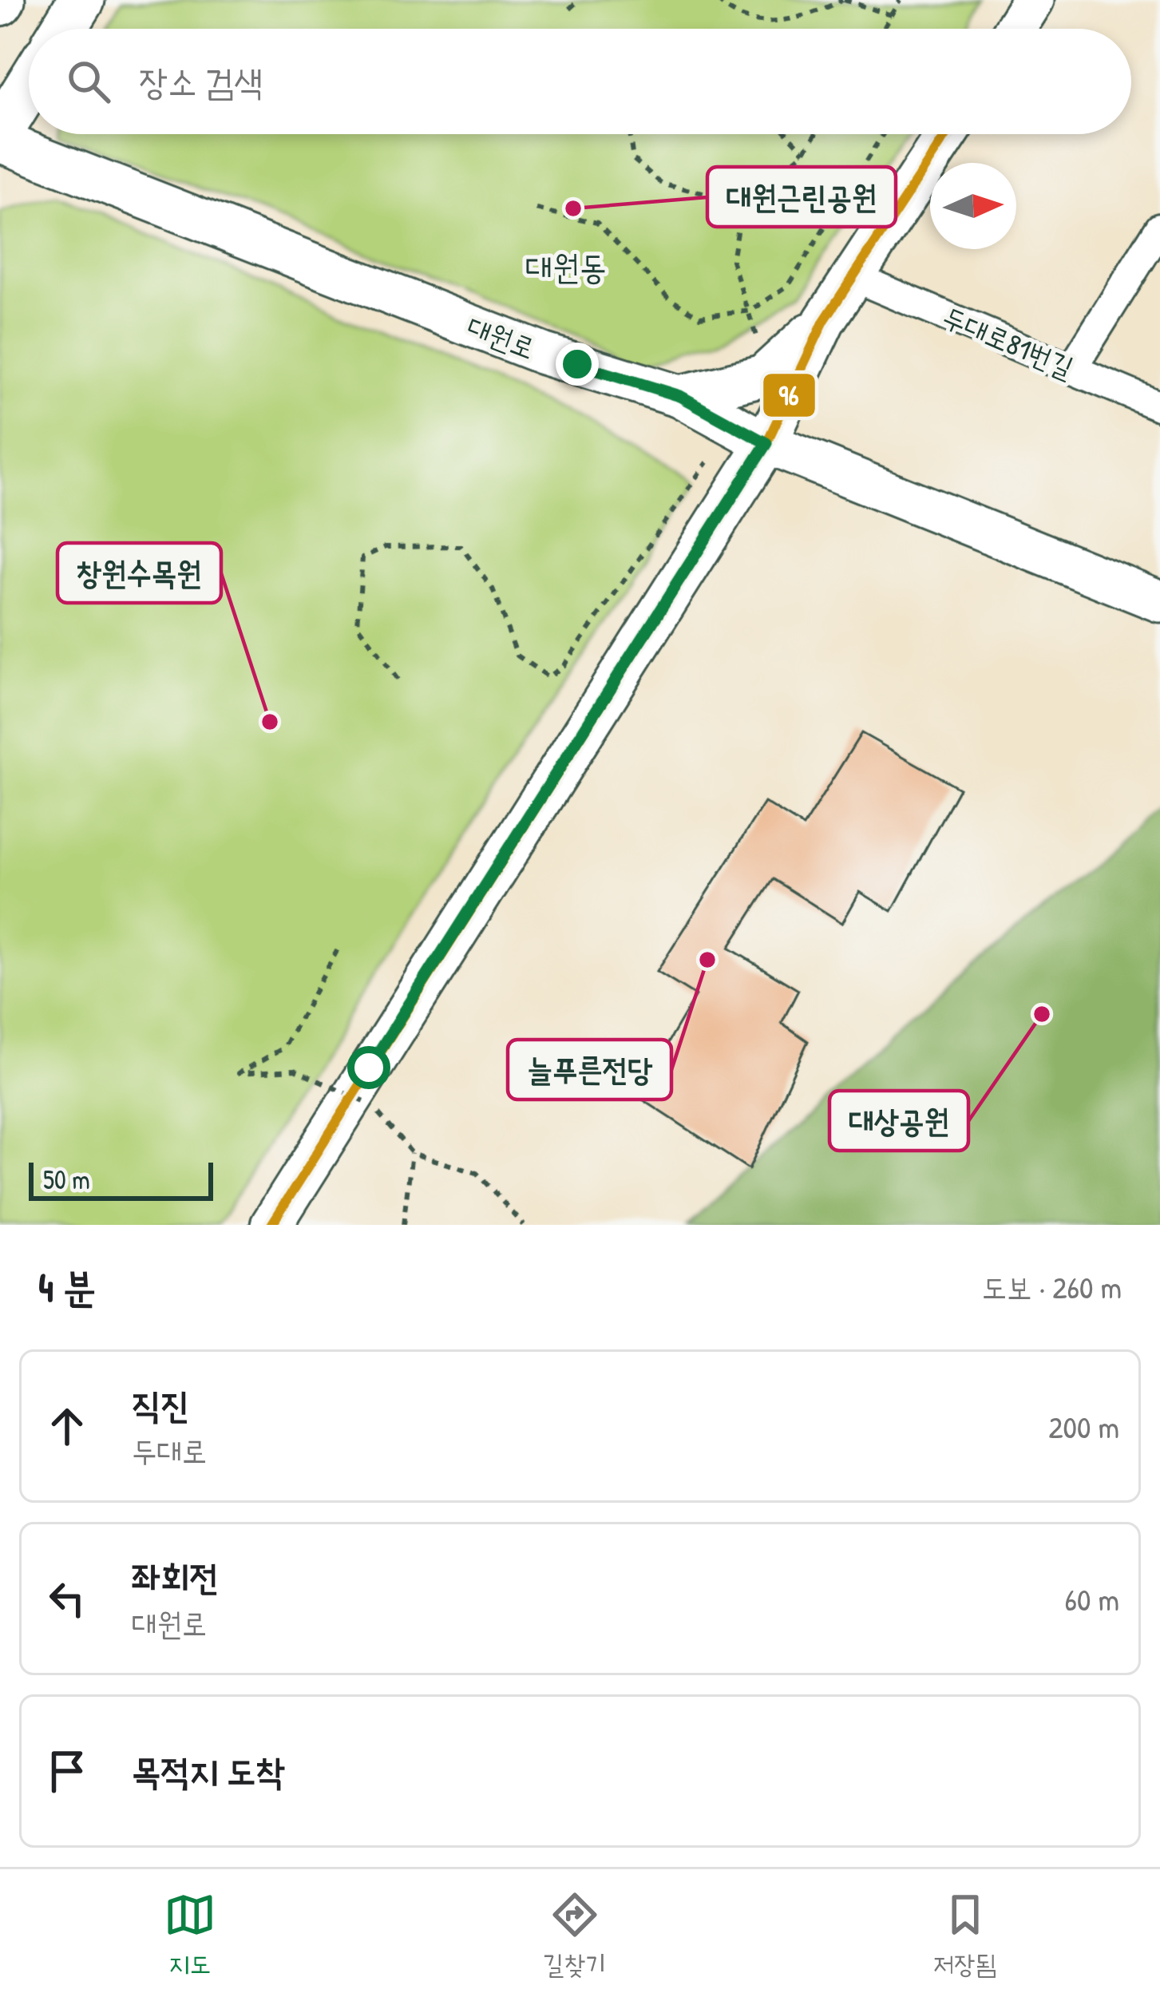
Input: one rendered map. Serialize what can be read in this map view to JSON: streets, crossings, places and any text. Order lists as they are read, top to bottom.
{
  "streets": {
    "street": ["대원로", "두대로81번길"]
  },
  "districts": ["대원동"],
  "places": [
    "대원근린공원",
    "창원수목원",
    "늘푸른전당",
    "대상공원"
  ],
  "lines": ["transit line 96"],
  "scale_bar": "50 m",
  "north": "right",
  "page": {
    "search": "장소 검색",
    "scale": "50 m",
    "heading": ["4 분", "도보 · 260 m"],
    "list": [
      ["직진", "두대로", "200 m"],
      ["좌회전", "대원로", "60 m"],
      "목적지 도착"
    ],
    "nav": ["지도", "길찾기", "저장됨"]
  }
}
